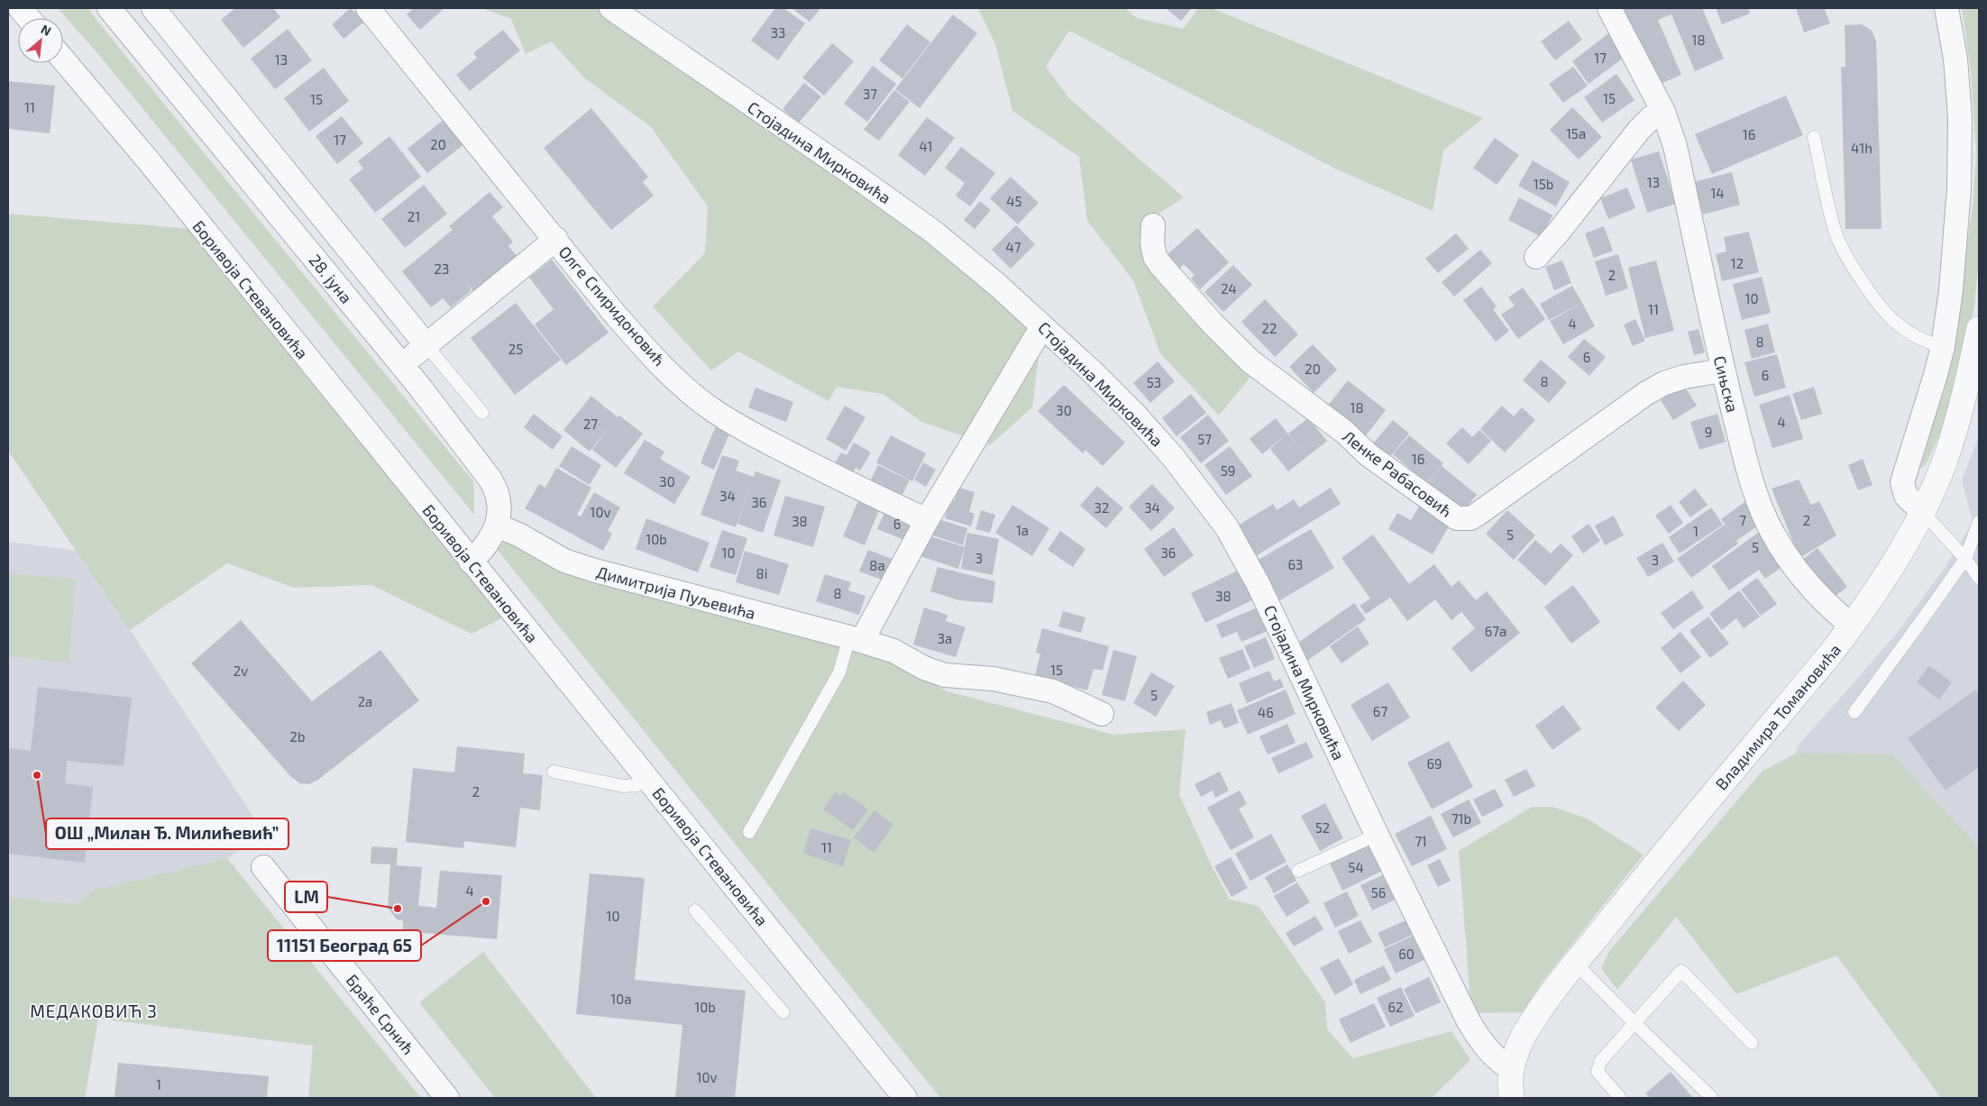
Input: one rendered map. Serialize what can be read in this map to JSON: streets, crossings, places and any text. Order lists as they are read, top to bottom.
{
  "streets": {
    "street": [
      "Стојадина Мирковића",
      "28. јуна",
      "Боривоја Стевановића",
      "Олге Спиридоновић",
      "Сињска",
      "Ленке Рабасовић",
      "Димитрија Пуљевића",
      "Владимира Томановића",
      "Браће Срнић"
    ]
  },
  "crossings": [
    ["Стојадина Мирковића", "Владимира Томановића"],
    ["28. јуна", "Боривоја Стевановића"],
    ["28. јуна", "Димитрија Пуљевића"],
    ["Сињска", "Ленке Рабасовић"],
    ["Сињска", "Владимира Томановића"]
  ],
  "districts": ["МЕДАКОВИЋ 3"],
  "places": ["ОШ „Милан Ђ. Милићевић”", "11151 Београд 65", "LM"],
  "house_numbers": [
    "33",
    "18",
    "17",
    "13",
    "37",
    "15",
    "15",
    "11",
    "15a",
    "16",
    "17",
    "20",
    "41",
    "41h",
    "13",
    "15b",
    "14",
    "45",
    "21",
    "47",
    "12",
    "23",
    "2",
    "24",
    "10",
    "11",
    "4",
    "22",
    "8",
    "25",
    "6",
    "20",
    "6",
    "8",
    "53",
    "18",
    "30",
    "4",
    "27",
    "9",
    "57",
    "16",
    "59",
    "30",
    "34",
    "36",
    "32",
    "34",
    "10v",
    "7",
    "2",
    "38",
    "6",
    "1a",
    "1",
    "5",
    "10b",
    "5",
    "10",
    "36",
    "3",
    "3",
    "63",
    "8a",
    "8i",
    "8",
    "38",
    "67a",
    "3a",
    "15",
    "2v",
    "5",
    "2a",
    "67",
    "46",
    "2b",
    "69",
    "2",
    "71b",
    "52",
    "71",
    "11",
    "54",
    "4",
    "56",
    "10",
    "60",
    "10a",
    "10b",
    "62",
    "10v",
    "1"
  ],
  "north": "top right"
}
